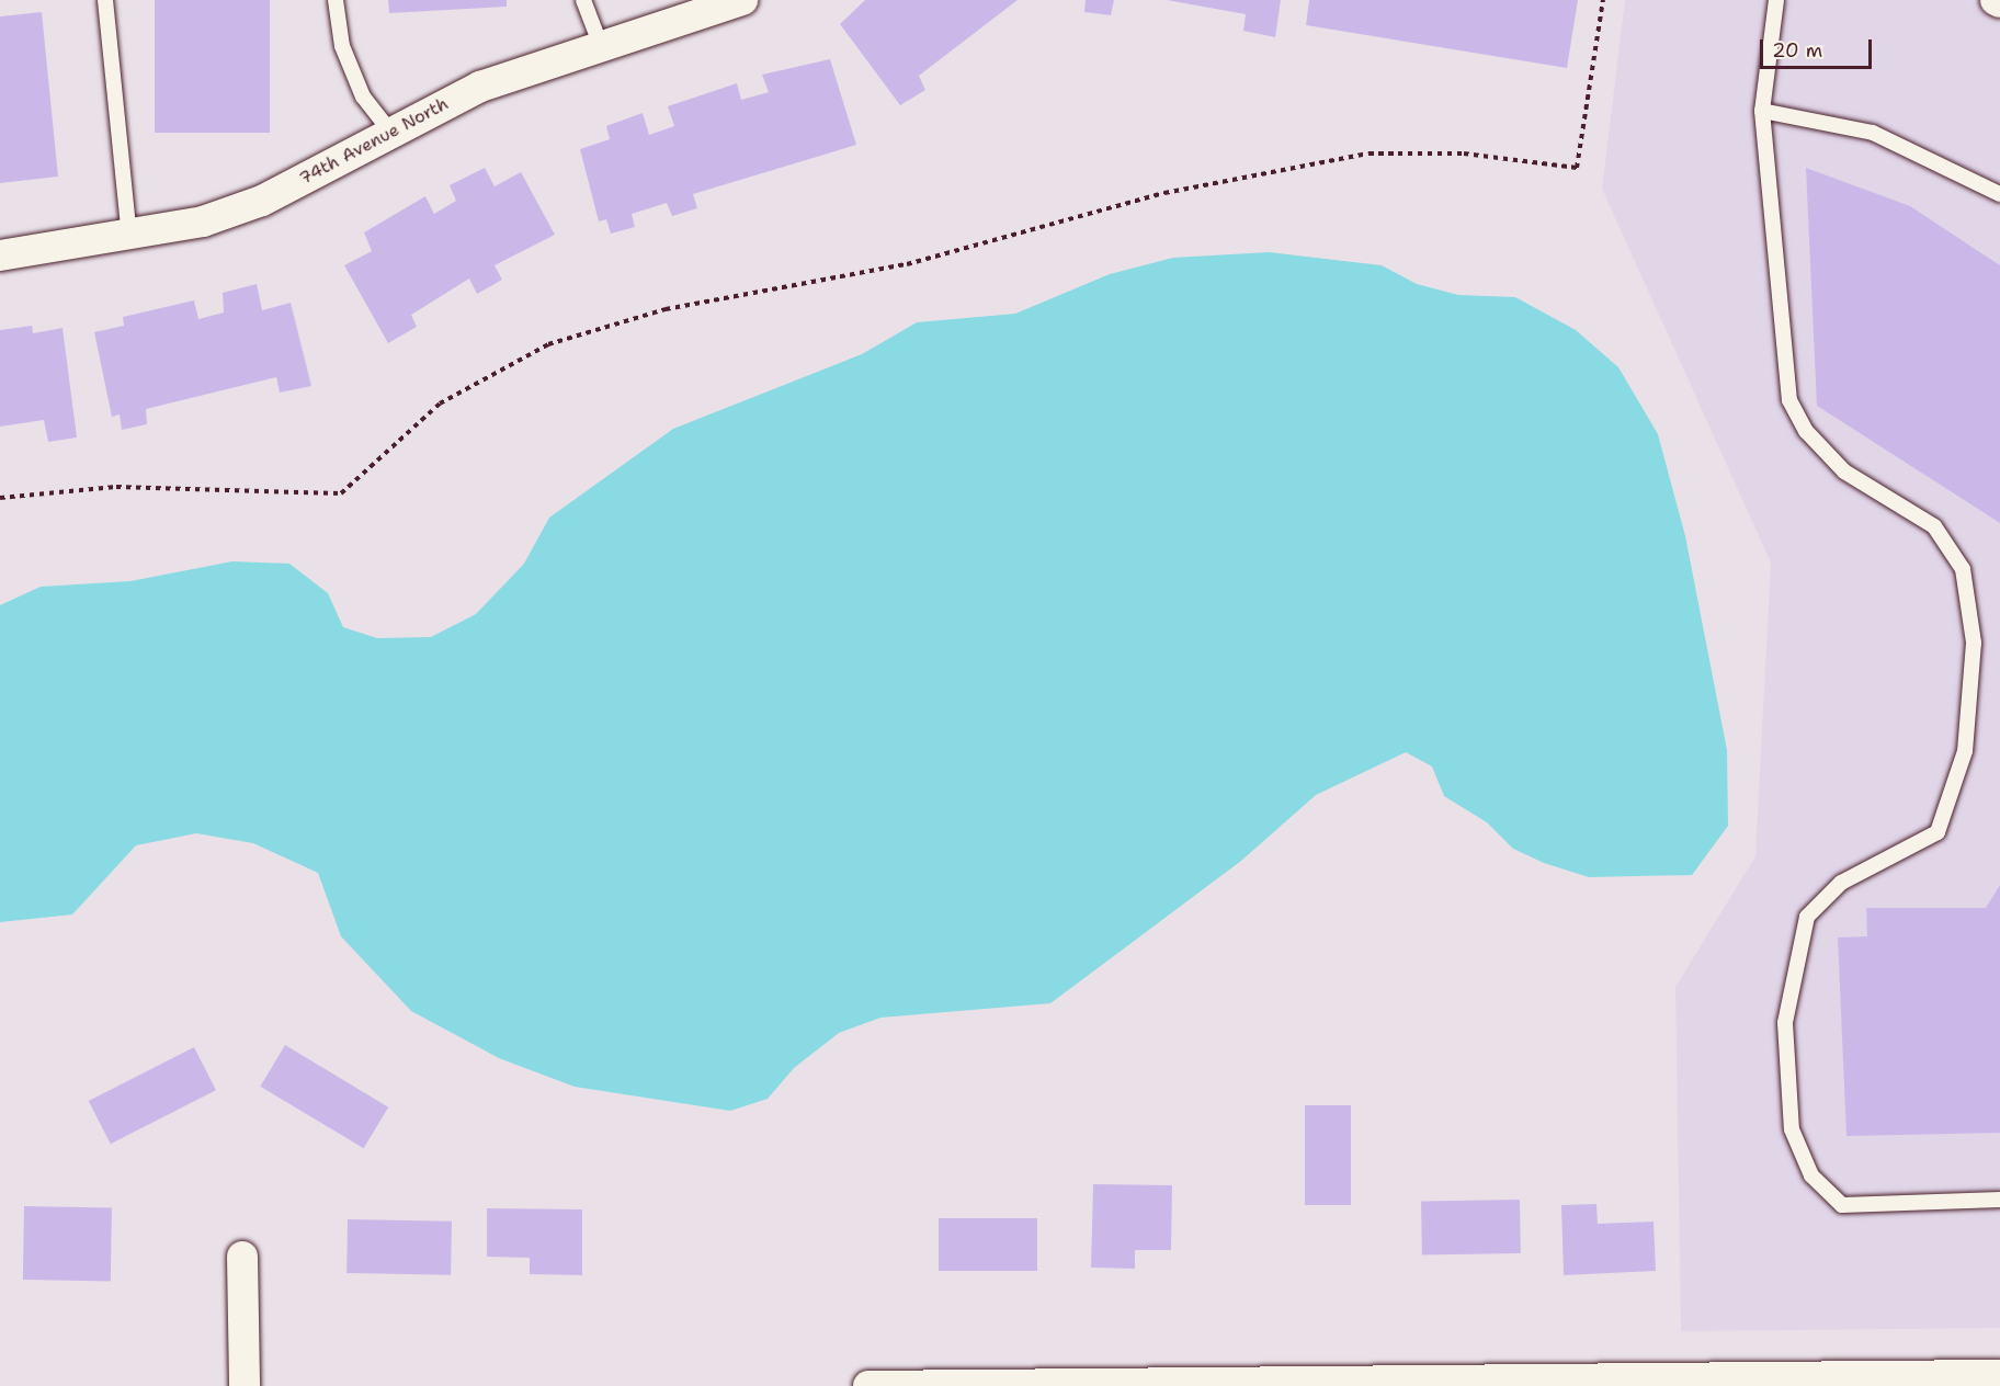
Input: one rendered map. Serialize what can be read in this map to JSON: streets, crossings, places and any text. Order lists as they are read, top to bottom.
{
  "streets": {
    "street": ["74th Avenue North"]
  },
  "scale_bar": "20 m"
}
